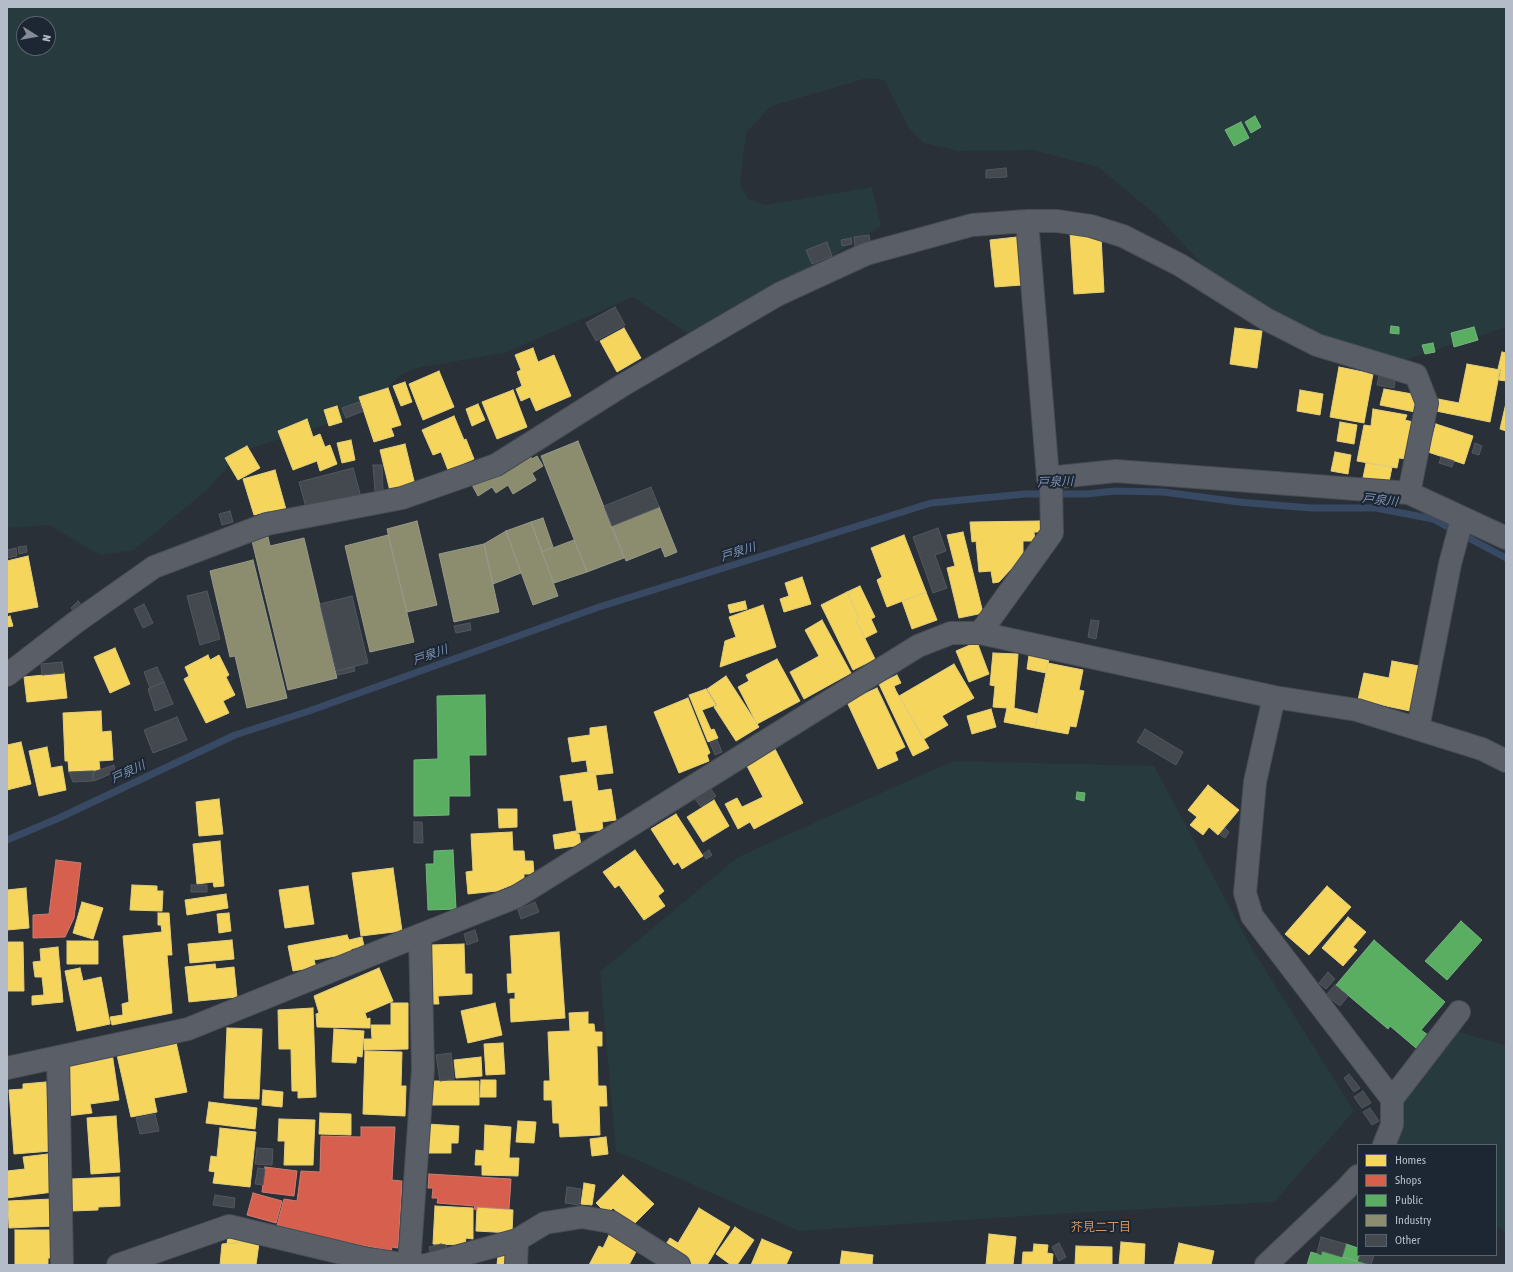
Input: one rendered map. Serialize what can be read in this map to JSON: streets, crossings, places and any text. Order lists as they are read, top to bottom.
{
  "districts": ["芥見二丁目"],
  "water": ["戸泉川"],
  "legend": [
    "Homes",
    "Shops",
    "Public",
    "Industry",
    "Other"
  ],
  "north": "right"
}
